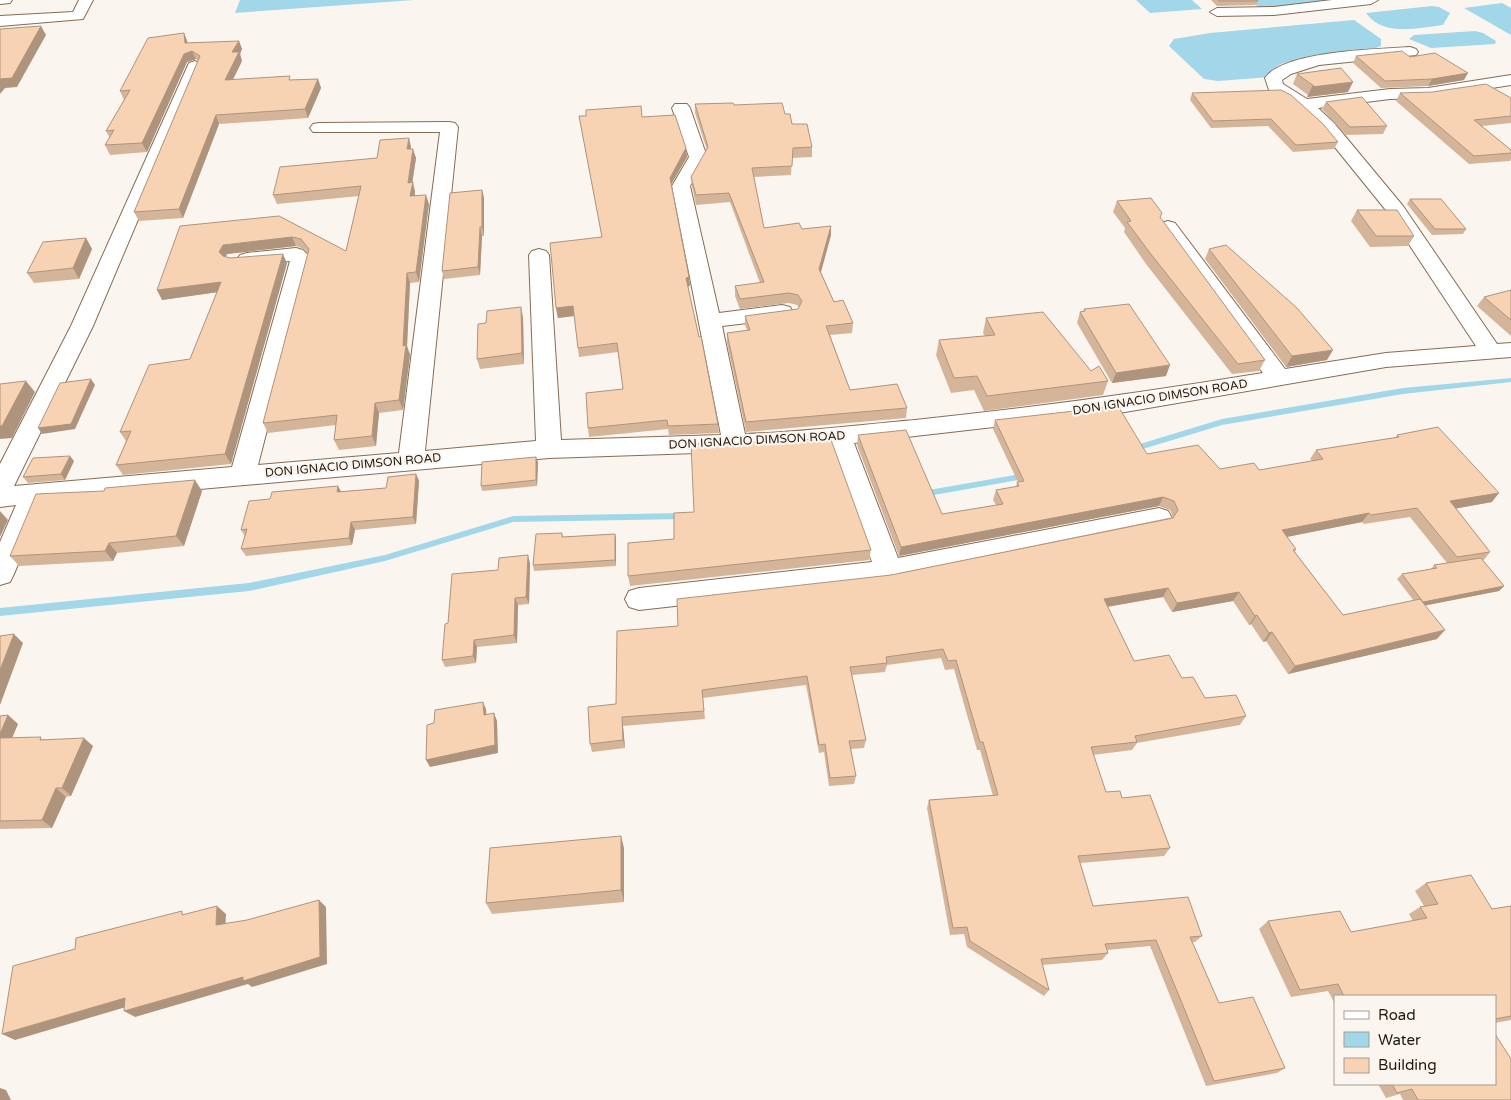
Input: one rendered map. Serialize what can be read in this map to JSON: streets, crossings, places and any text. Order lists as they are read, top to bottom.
{
  "streets": {
    "street": ["DON IGNACIO DIMSON ROAD"]
  },
  "legend": ["Road", "Water", "Building"]
}
